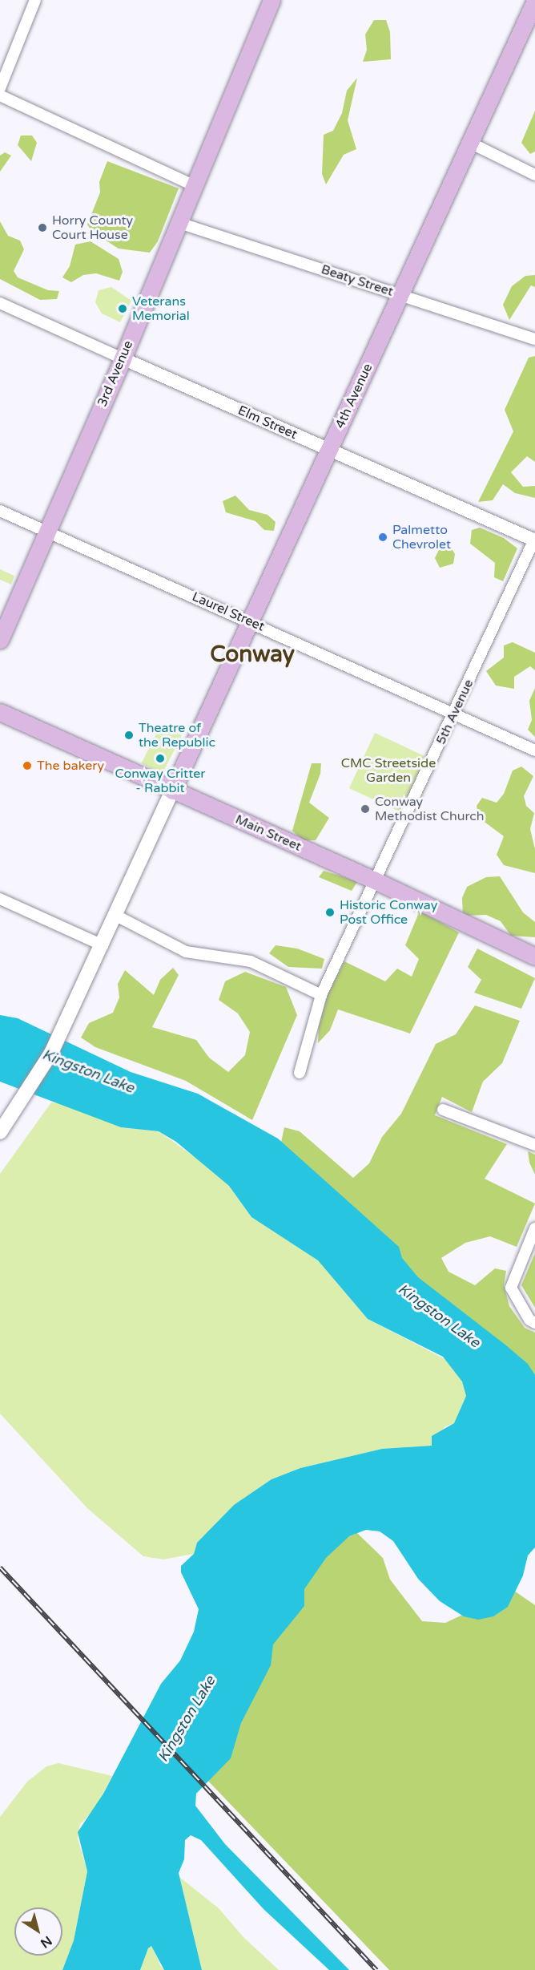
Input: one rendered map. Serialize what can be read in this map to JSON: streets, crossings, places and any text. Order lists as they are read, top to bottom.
{
  "streets": {
    "main road": ["3rd Avenue", "4th Avenue", "Main Street"],
    "street": [
      "Beaty Street",
      "Elm Street",
      "Laurel Street",
      "5th Avenue"
    ]
  },
  "crossings": [
    ["Beaty Street", "3rd Avenue"],
    ["Beaty Street", "4th Avenue"],
    ["3rd Avenue", "Elm Street"],
    ["3rd Avenue", "Laurel Street"],
    ["4th Avenue", "Elm Street"],
    ["4th Avenue", "Laurel Street"],
    ["4th Avenue", "Main Street"],
    ["Elm Street", "5th Avenue"],
    ["Laurel Street", "5th Avenue"],
    ["5th Avenue", "Main Street"]
  ],
  "districts": ["Conway"],
  "water": ["Kingston Lake"],
  "parks": ["CMC Streetside Garden"],
  "places": [
    "Horry County Court House",
    "Veterans Memorial",
    "Palmetto Chevrolet",
    "Theatre of the Republic",
    "Conway Critter - Rabbit",
    "The bakery",
    "Conway Methodist Church",
    "Historic Conway Post Office"
  ],
  "north": "bottom right"
}
